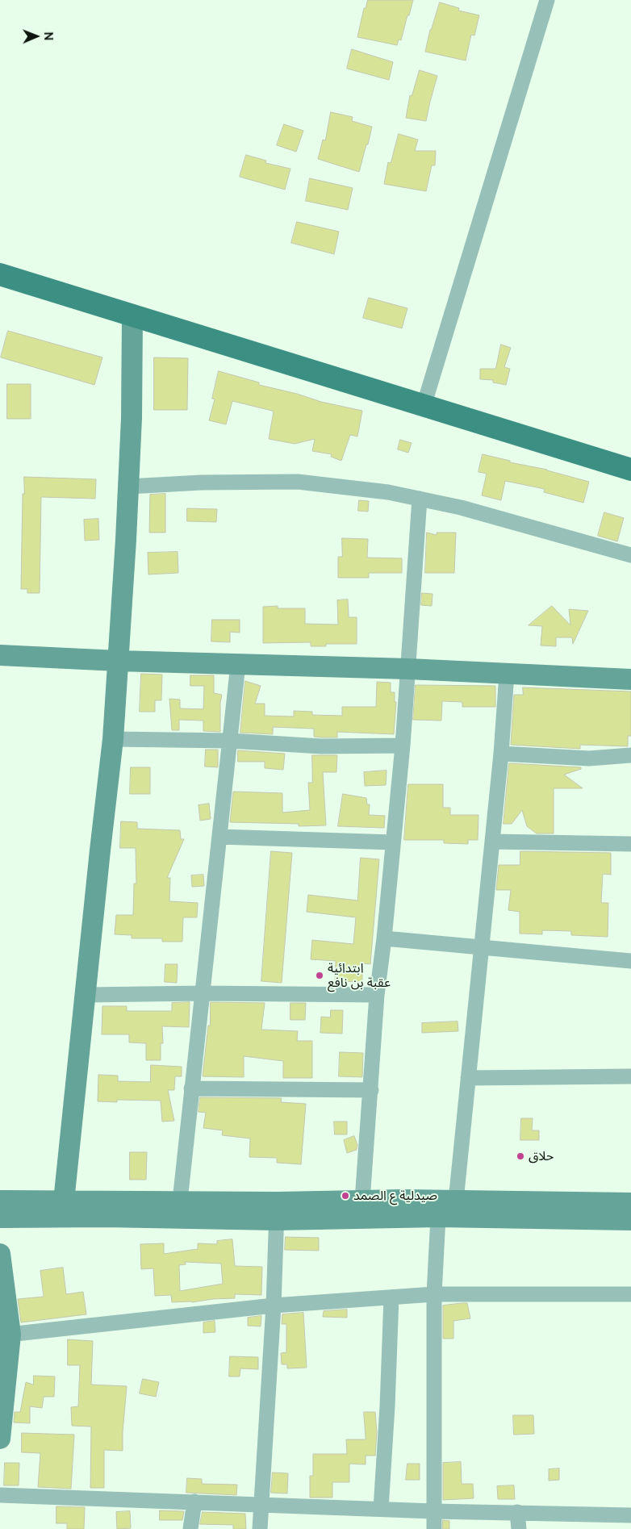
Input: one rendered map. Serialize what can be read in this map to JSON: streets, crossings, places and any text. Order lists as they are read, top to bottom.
{
  "places": ["ابتدائية عقبة بن نافع", "حلاق", "صيدلية ع الصمد"],
  "north": "right"
}
